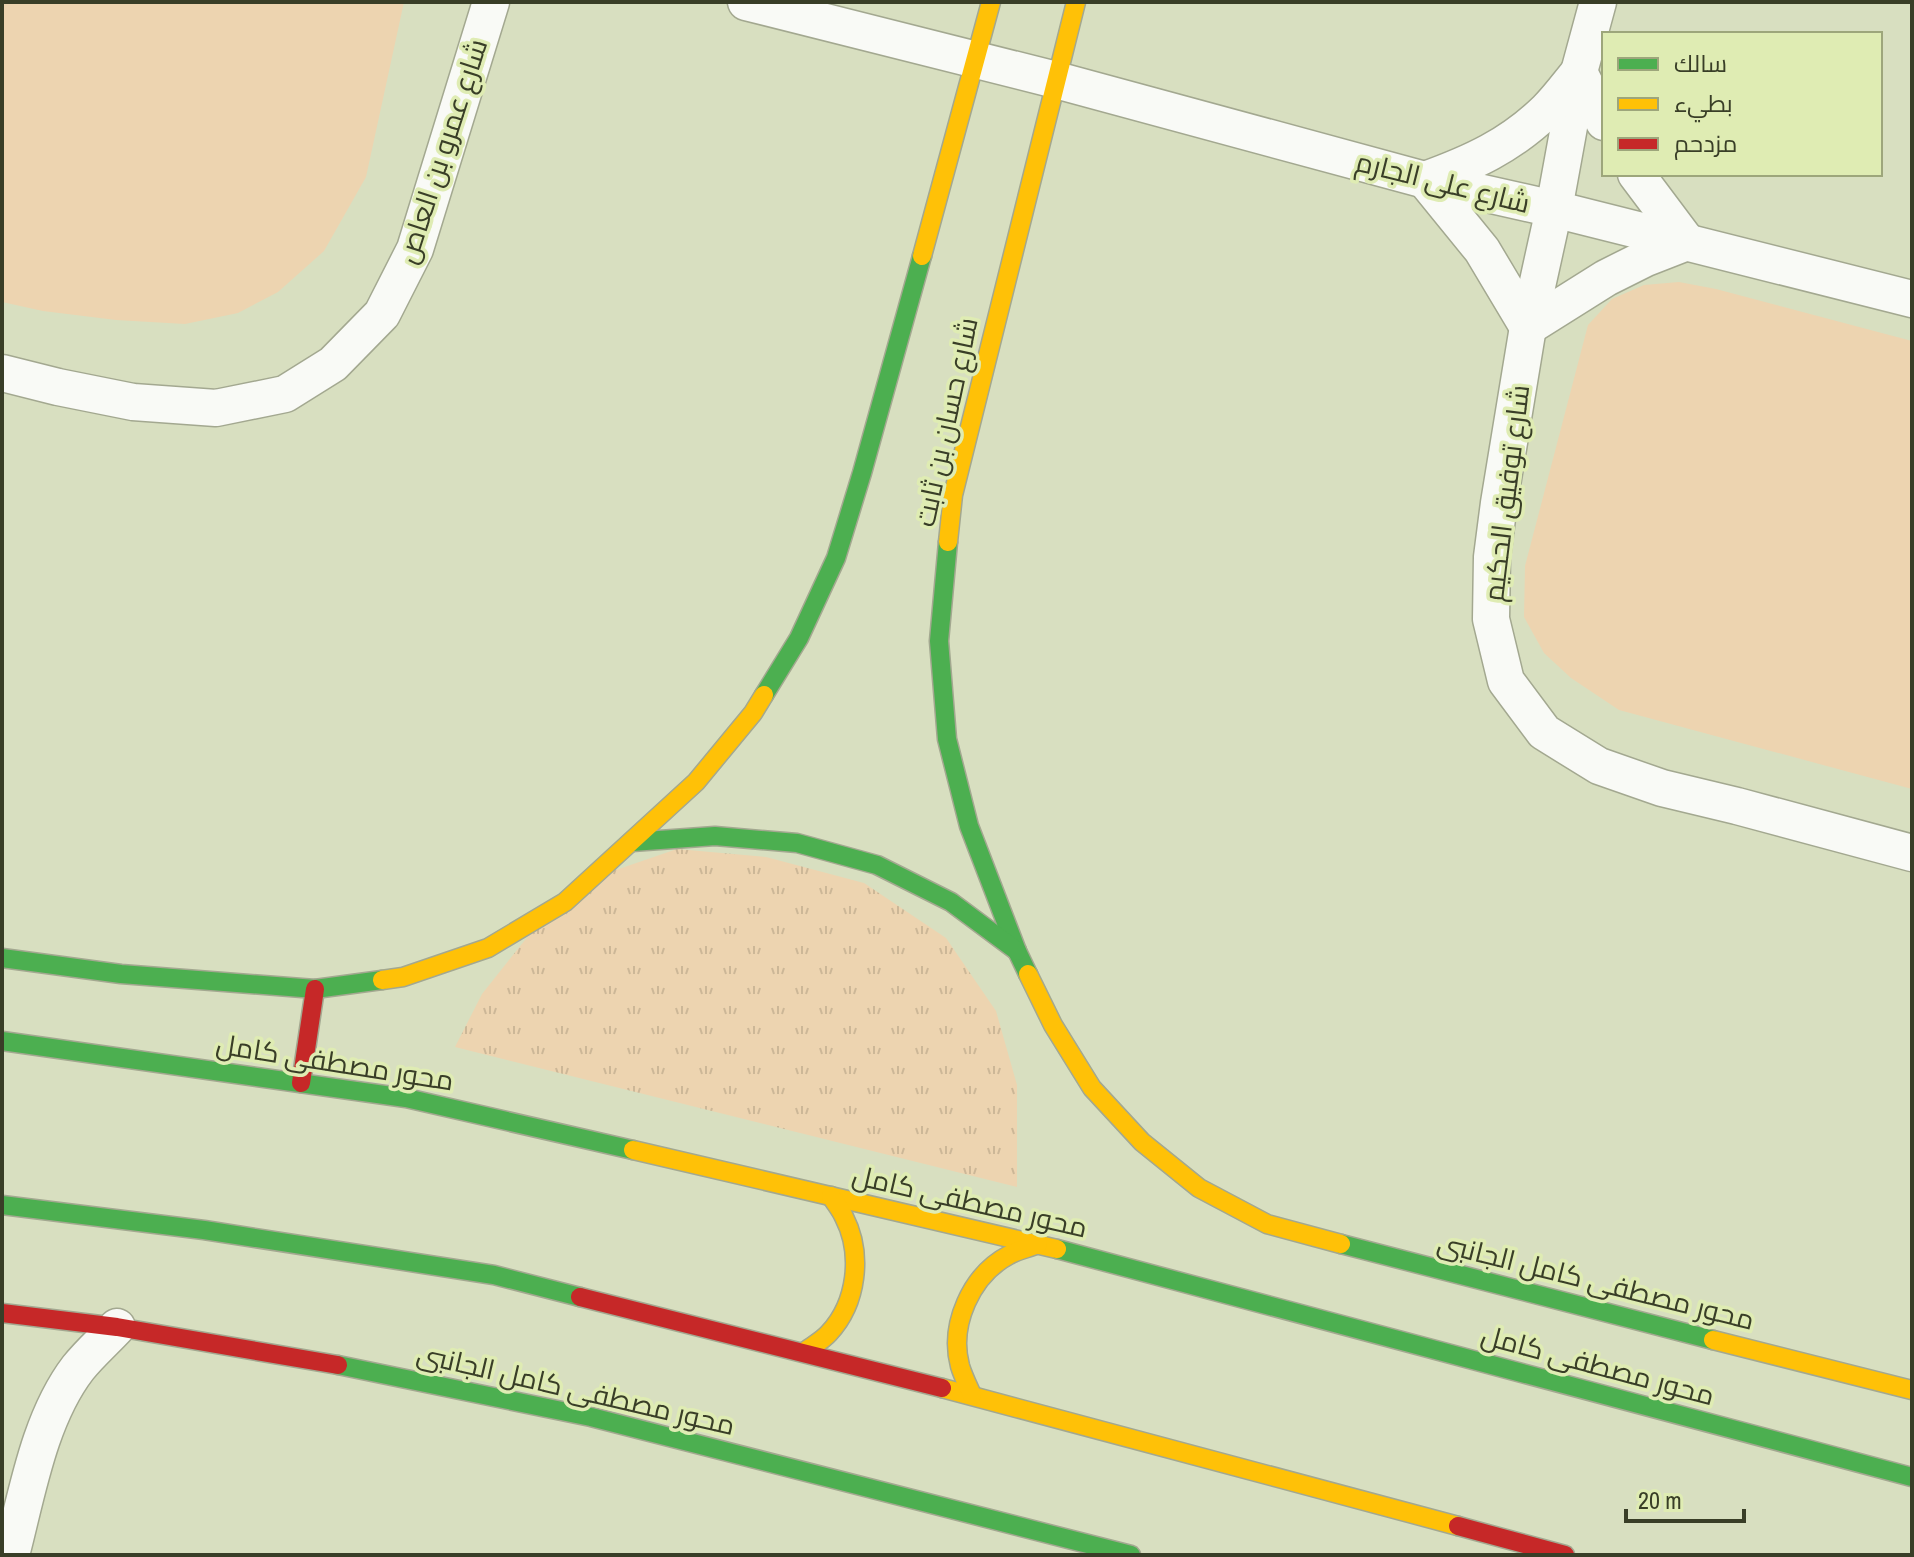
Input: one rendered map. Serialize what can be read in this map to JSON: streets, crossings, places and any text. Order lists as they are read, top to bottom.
{
  "streets": {
    "street": [
      "شارع عمرو بن العاص",
      "شارع على الجارم",
      "شارع حسان بن ثابت",
      "شارع توفيق الحكيم",
      "محور مصطفى كامل",
      "محور مصطفى كامل الجانبى"
    ]
  },
  "crossings": [
    ["شارع على الجارم", "شارع حسان بن ثابت"],
    ["شارع على الجارم", "شارع توفيق الحكيم"],
    ["شارع حسان بن ثابت", "محور مصطفى كامل الجانبى"]
  ],
  "legend": ["سالك", "بطيء", "مزدحم"],
  "scale_bar": "20 m"
}
